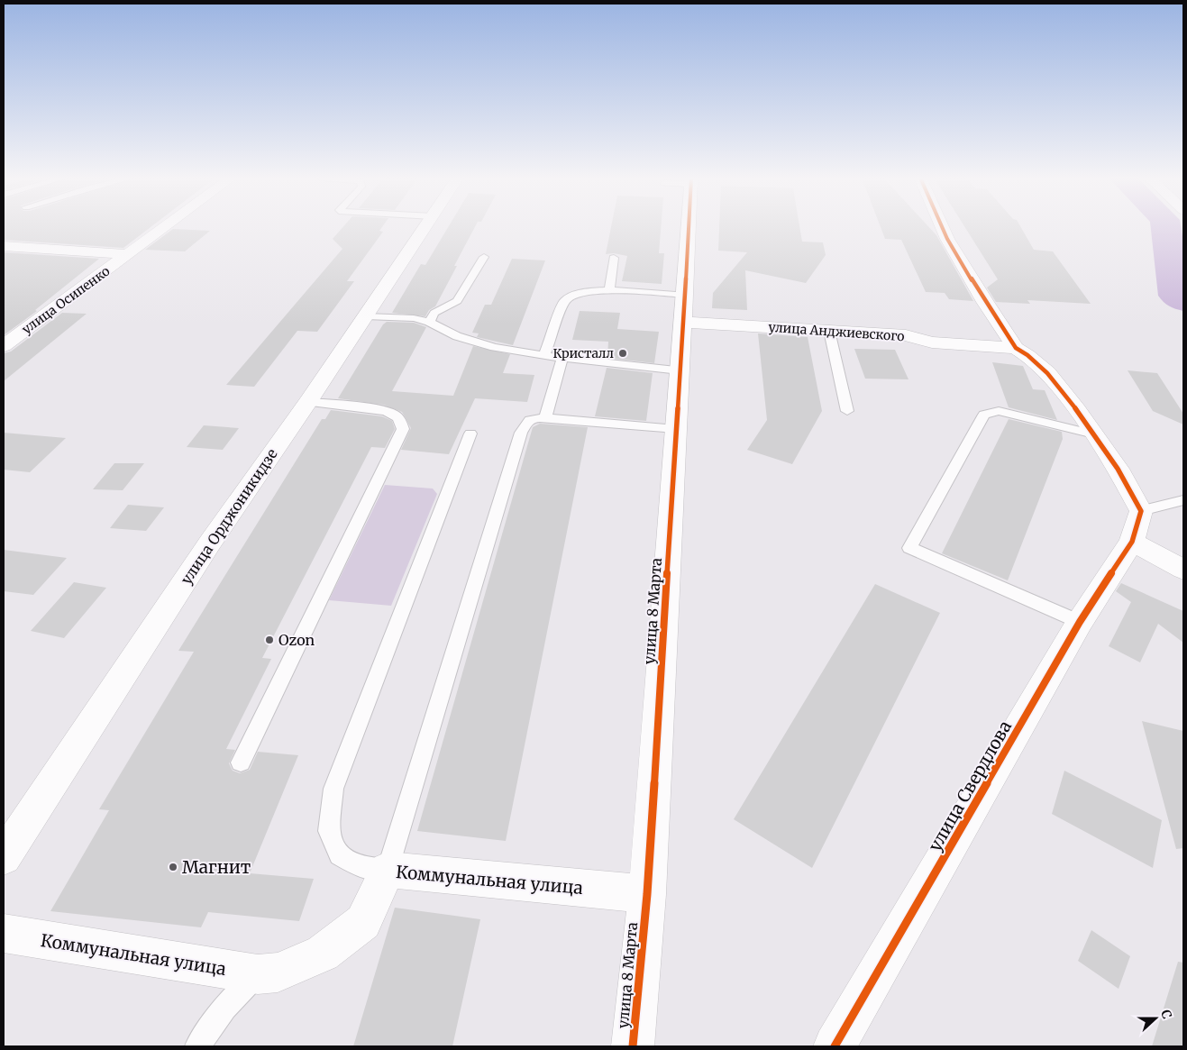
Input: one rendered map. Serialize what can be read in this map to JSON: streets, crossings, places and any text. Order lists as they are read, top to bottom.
{
  "streets": {
    "street": [
      "улица Осипенко",
      "улица Анджиевского",
      "улица Орджоникидзе",
      "улица 8 Марта",
      "улица Свердлова",
      "Коммунальная улица"
    ]
  },
  "crossings": [
    ["улица Анджиевского", "улица 8 Марта"],
    ["улица 8 Марта", "Коммунальная улица"]
  ],
  "places": ["Кристалл", "Ozon", "Магнит"],
  "north": "right"
}
